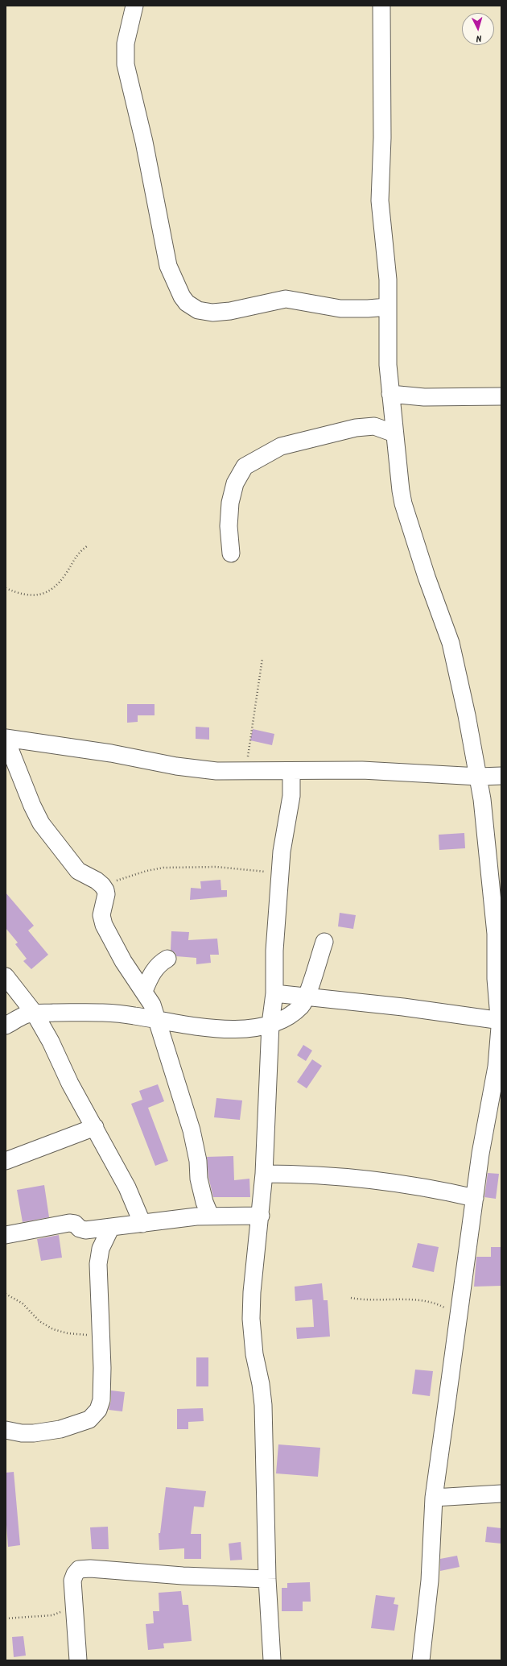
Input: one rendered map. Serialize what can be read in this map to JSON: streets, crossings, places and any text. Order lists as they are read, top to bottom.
{
  "north": "bottom"
}
